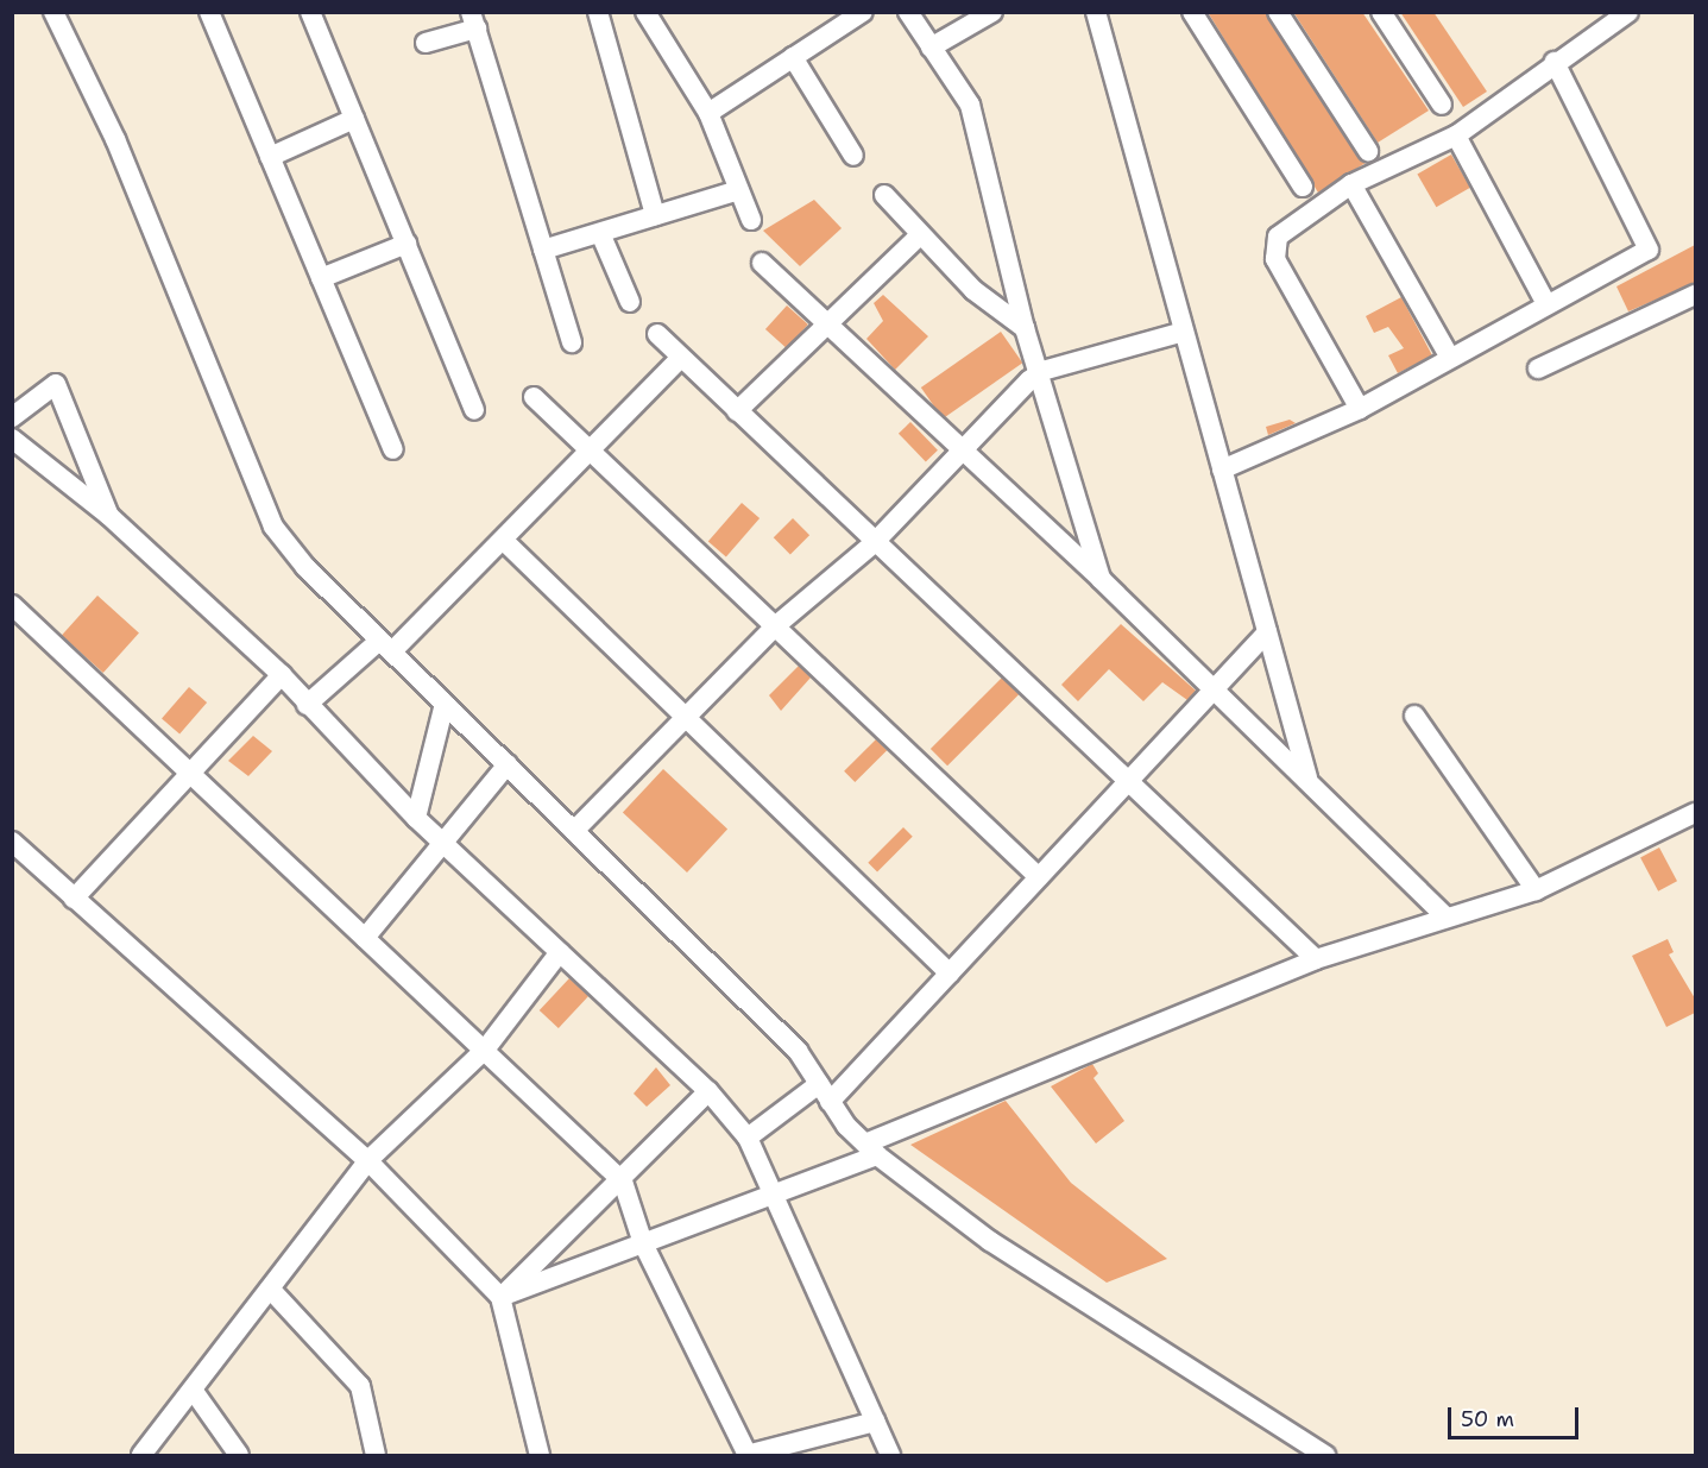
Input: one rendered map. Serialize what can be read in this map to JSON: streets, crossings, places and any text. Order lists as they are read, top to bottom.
{
  "scale_bar": "50 m"
}
